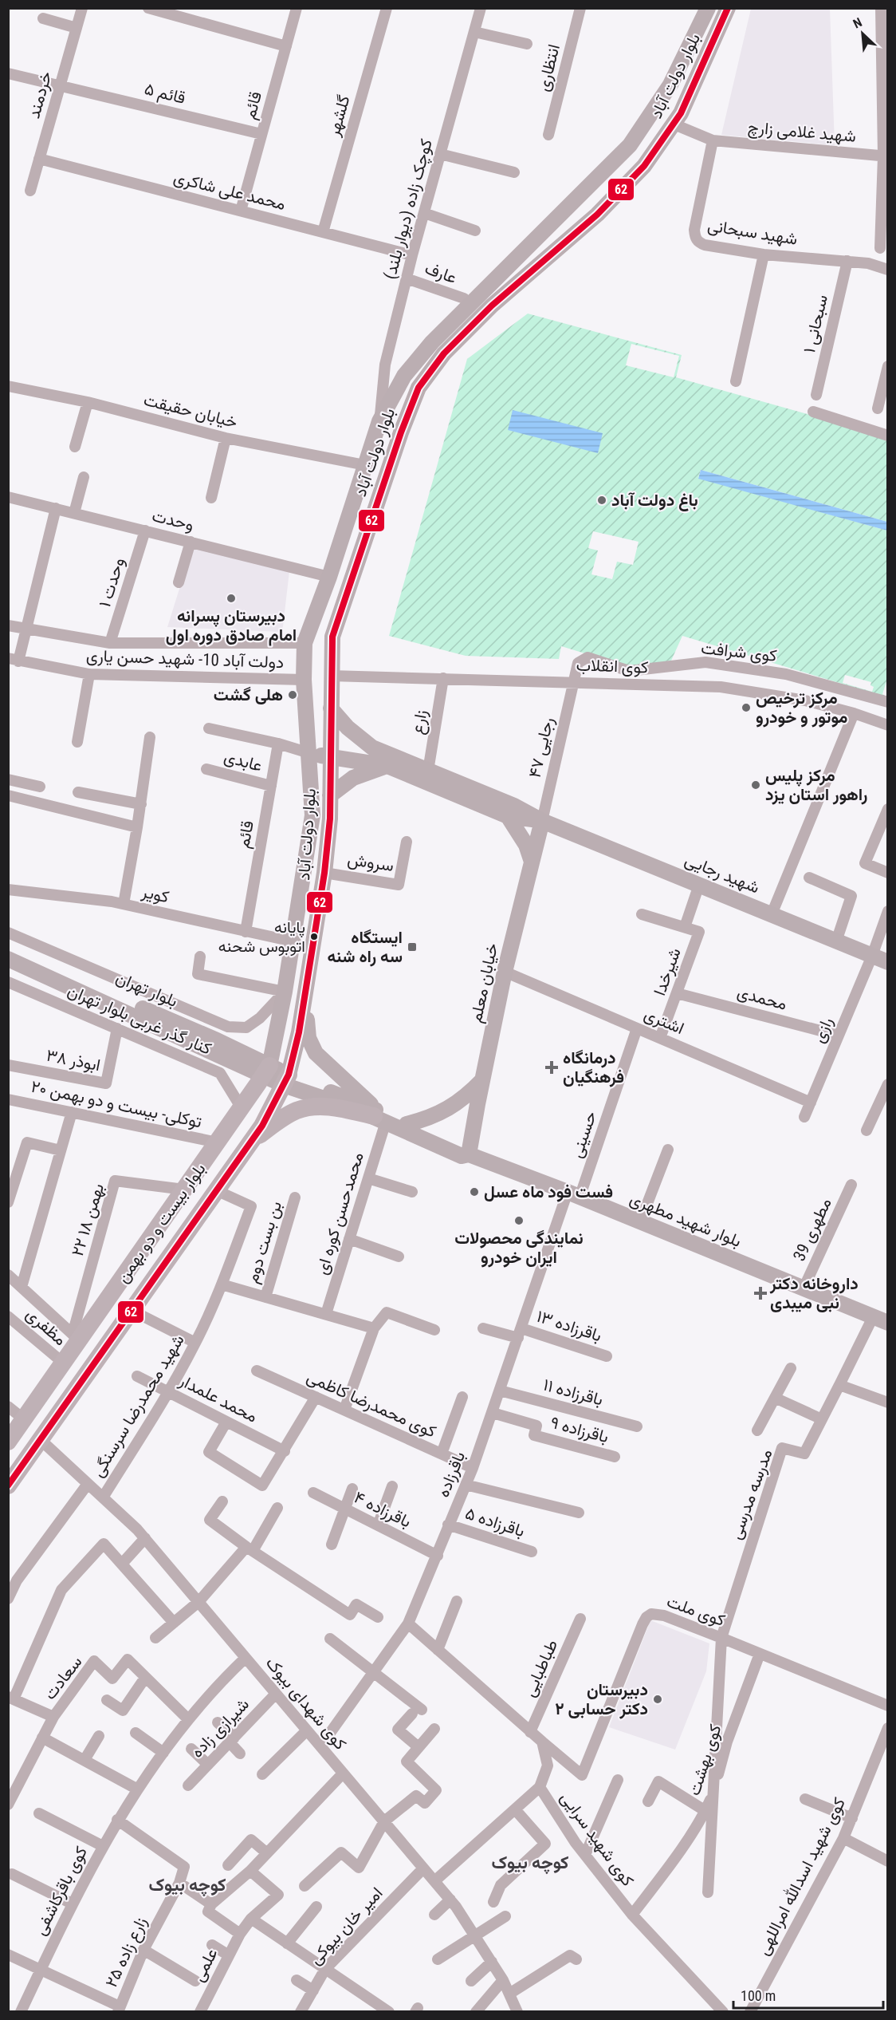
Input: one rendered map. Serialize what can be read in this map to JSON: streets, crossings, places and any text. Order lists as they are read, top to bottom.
{
  "streets": {
    "main road": [
      "بلوار دولت آباد",
      "شهید رجایی",
      "خیابان معلم",
      "بلوار تهران",
      "بلوار شهید مطهری",
      "بلوار بیست و دو بهمن"
    ],
    "street": [
      "انتظاری",
      "قائم ۵",
      "خردمند",
      "قائم",
      "گلشهر",
      "شهید غلامی زارچ",
      "محمد علی شاکری",
      "کوچک زاده (دیوار بلند)",
      "شهید سبحانی",
      "عارف",
      "سبحانی ۱",
      "خیابان حقیقت",
      "وحدت",
      "وحدت ۱",
      "کوی شرافت",
      "دولت آباد 10- شهید حسن یاری",
      "کوی انقلاب",
      "زارع",
      "رجایی ۴۷",
      "عابدی",
      "سروش",
      "کویر",
      "شیرخدا",
      "محمدی",
      "کنار گذر غربی بلوار تهران",
      "اشتری",
      "رازی",
      "۳۸ ابوذر",
      "توکلی- بیست و دو بهمن ۲۰",
      "حسینی",
      "محمدحسن کوره ای",
      "۲۲ بهمن ۱۸",
      "مطهری 39",
      "بن بست دوم",
      "باقرزاده ۱۳",
      "مظفری",
      "باقرزاده ۱۱",
      "محمد علمدار",
      "کوی محمدرضا کاظمی",
      "شهید محمدرضا سرسنگی",
      "باقرزاده ۹",
      "باقرزاده",
      "مدرسه مدرسی",
      "باقرزاده ۴",
      "باقرزاده ۵",
      "کوی ملت",
      "طباطبایی",
      "سعادت",
      "کوی شهدای بیوک",
      "شیرازی زاده",
      "کوی بهشت",
      "کوی شهید سرایی",
      "کوی شهید اسدالله امراللهی",
      "کوی باقرکاشفی",
      "امیر خان بیوکی",
      "زارع زاده ۲۵",
      "علمی"
    ]
  },
  "crossings": [
    ["بلوار دولت آباد", "کوچک زاده (دیوار بلند)"],
    ["بلوار دولت آباد", "خیابان حقیقت"],
    ["بلوار دولت آباد", "وحدت"],
    ["بلوار دولت آباد", "دولت آباد 10- شهید حسن یاری"],
    ["بلوار دولت آباد", "کوی انقلاب"],
    ["بلوار دولت آباد", "سروش"],
    ["بلوار دولت آباد", "شهید رجایی"],
    ["بلوار دولت آباد", "کویر"],
    ["بلوار دولت آباد", "بلوار تهران"],
    ["بلوار دولت آباد", "بلوار شهید مطهری"],
    ["بلوار دولت آباد", "بلوار بیست و دو بهمن"],
    ["قائم ۵", "خردمند"],
    ["قائم ۵", "قائم"],
    ["خردمند", "محمد علی شاکری"],
    ["قائم", "محمد علی شاکری"],
    ["قائم", "عابدی"],
    ["قائم", "کویر"],
    ["گلشهر", "محمد علی شاکری"],
    ["شهید غلامی زارچ", "شهید سبحانی"],
    ["محمد علی شاکری", "کوچک زاده (دیوار بلند)"],
    ["کوچک زاده (دیوار بلند)", "عارف"],
    ["شهید سبحانی", "سبحانی ۱"],
    ["وحدت", "وحدت ۱"],
    ["کوی شرافت", "کوی انقلاب"],
    ["کوی شرافت", "رجایی ۴۷"],
    ["کوی انقلاب", "زارع"],
    ["کوی انقلاب", "رجایی ۴۷"],
    ["زارع", "شهید رجایی"],
    ["رجایی ۴۷", "شهید رجایی"],
    ["رجایی ۴۷", "خیابان معلم"],
    ["شهید رجایی", "شیرخدا"],
    ["شهید رجایی", "خیابان معلم"],
    ["شهید رجایی", "رازی"],
    ["شیرخدا", "محمدی"],
    ["شیرخدا", "اشتری"],
    ["خیابان معلم", "اشتری"],
    ["خیابان معلم", "بلوار شهید مطهری"],
    ["بلوار تهران", "بلوار شهید مطهری"],
    ["بلوار تهران", "بلوار بیست و دو بهمن"],
    ["محمدی", "رازی"],
    ["کنار گذر غربی بلوار تهران", "۳۸ ابوذر"],
    ["کنار گذر غربی بلوار تهران", "بلوار بیست و دو بهمن"],
    ["اشتری", "رازی"],
    ["اشتری", "حسینی"],
    ["توکلی- بیست و دو بهمن ۲۰", "بلوار بیست و دو بهمن"],
    ["حسینی", "بلوار شهید مطهری"],
    ["حسینی", "باقرزاده"],
    ["محمدحسن کوره ای", "بلوار شهید مطهری"],
    ["۲۲ بهمن ۱۸", "بلوار بیست و دو بهمن"],
    ["بلوار شهید مطهری", "بلوار بیست و دو بهمن"],
    ["بلوار شهید مطهری", "مطهری 39"],
    ["بلوار شهید مطهری", "باقرزاده"],
    ["بلوار شهید مطهری", "مدرسه مدرسی"],
    ["بلوار بیست و دو بهمن", "مظفری"],
    ["بلوار بیست و دو بهمن", "شهید محمدرضا سرسنگی"],
    ["بلوار بیست و دو بهمن", "کوی شهدای بیوک"],
    ["باقرزاده ۱۳", "باقرزاده"],
    ["باقرزاده ۱۱", "باقرزاده"],
    ["محمد علمدار", "شهید محمدرضا سرسنگی"],
    ["کوی محمدرضا کاظمی", "باقرزاده"],
    ["شهید محمدرضا سرسنگی", "کوی شهدای بیوک"],
    ["باقرزاده ۹", "باقرزاده"],
    ["باقرزاده", "باقرزاده ۴"],
    ["باقرزاده", "باقرزاده ۵"],
    ["باقرزاده", "کوی شهدای بیوک"],
    ["مدرسه مدرسی", "کوی ملت"],
    ["کوی ملت", "کوی بهشت"],
    ["کوی ملت", "کوی شهید سرایی"],
    ["سعادت", "کوی باقرکاشفی"],
    ["کوی شهدای بیوک", "شیرازی زاده"],
    ["کوی شهدای بیوک", "کوی باقرکاشفی"],
    ["کوی شهدای بیوک", "امیر خان بیوکی"],
    ["کوی بهشت", "کوی شهید سرایی"]
  ],
  "districts": ["کوچه بیوک", "کوچه بیوک"],
  "places": {
    "other": [
      "باغ دولت آباد",
      "دبیرستان پسرانه امام صادق دوره اول",
      "هلى گشت",
      "مرکز ترخیص موتور و خودرو",
      "مرکز پلیس راهور استان یزد",
      "پایانه اتوبوس شحنه",
      "فست فود ماه عسل",
      "نمایندگی محصولات ایران خودرو",
      "دبیرستان دکتر حسابی ۲"
    ],
    "transit": ["ایستگاه سه راه شنه"],
    "health": ["درمانگاه فرهنگیان", "داروخانه دکتر نبی میبدی"]
  },
  "lines": ["transit line 62"],
  "scale_bar": "100 m",
  "north": "top left"
}
